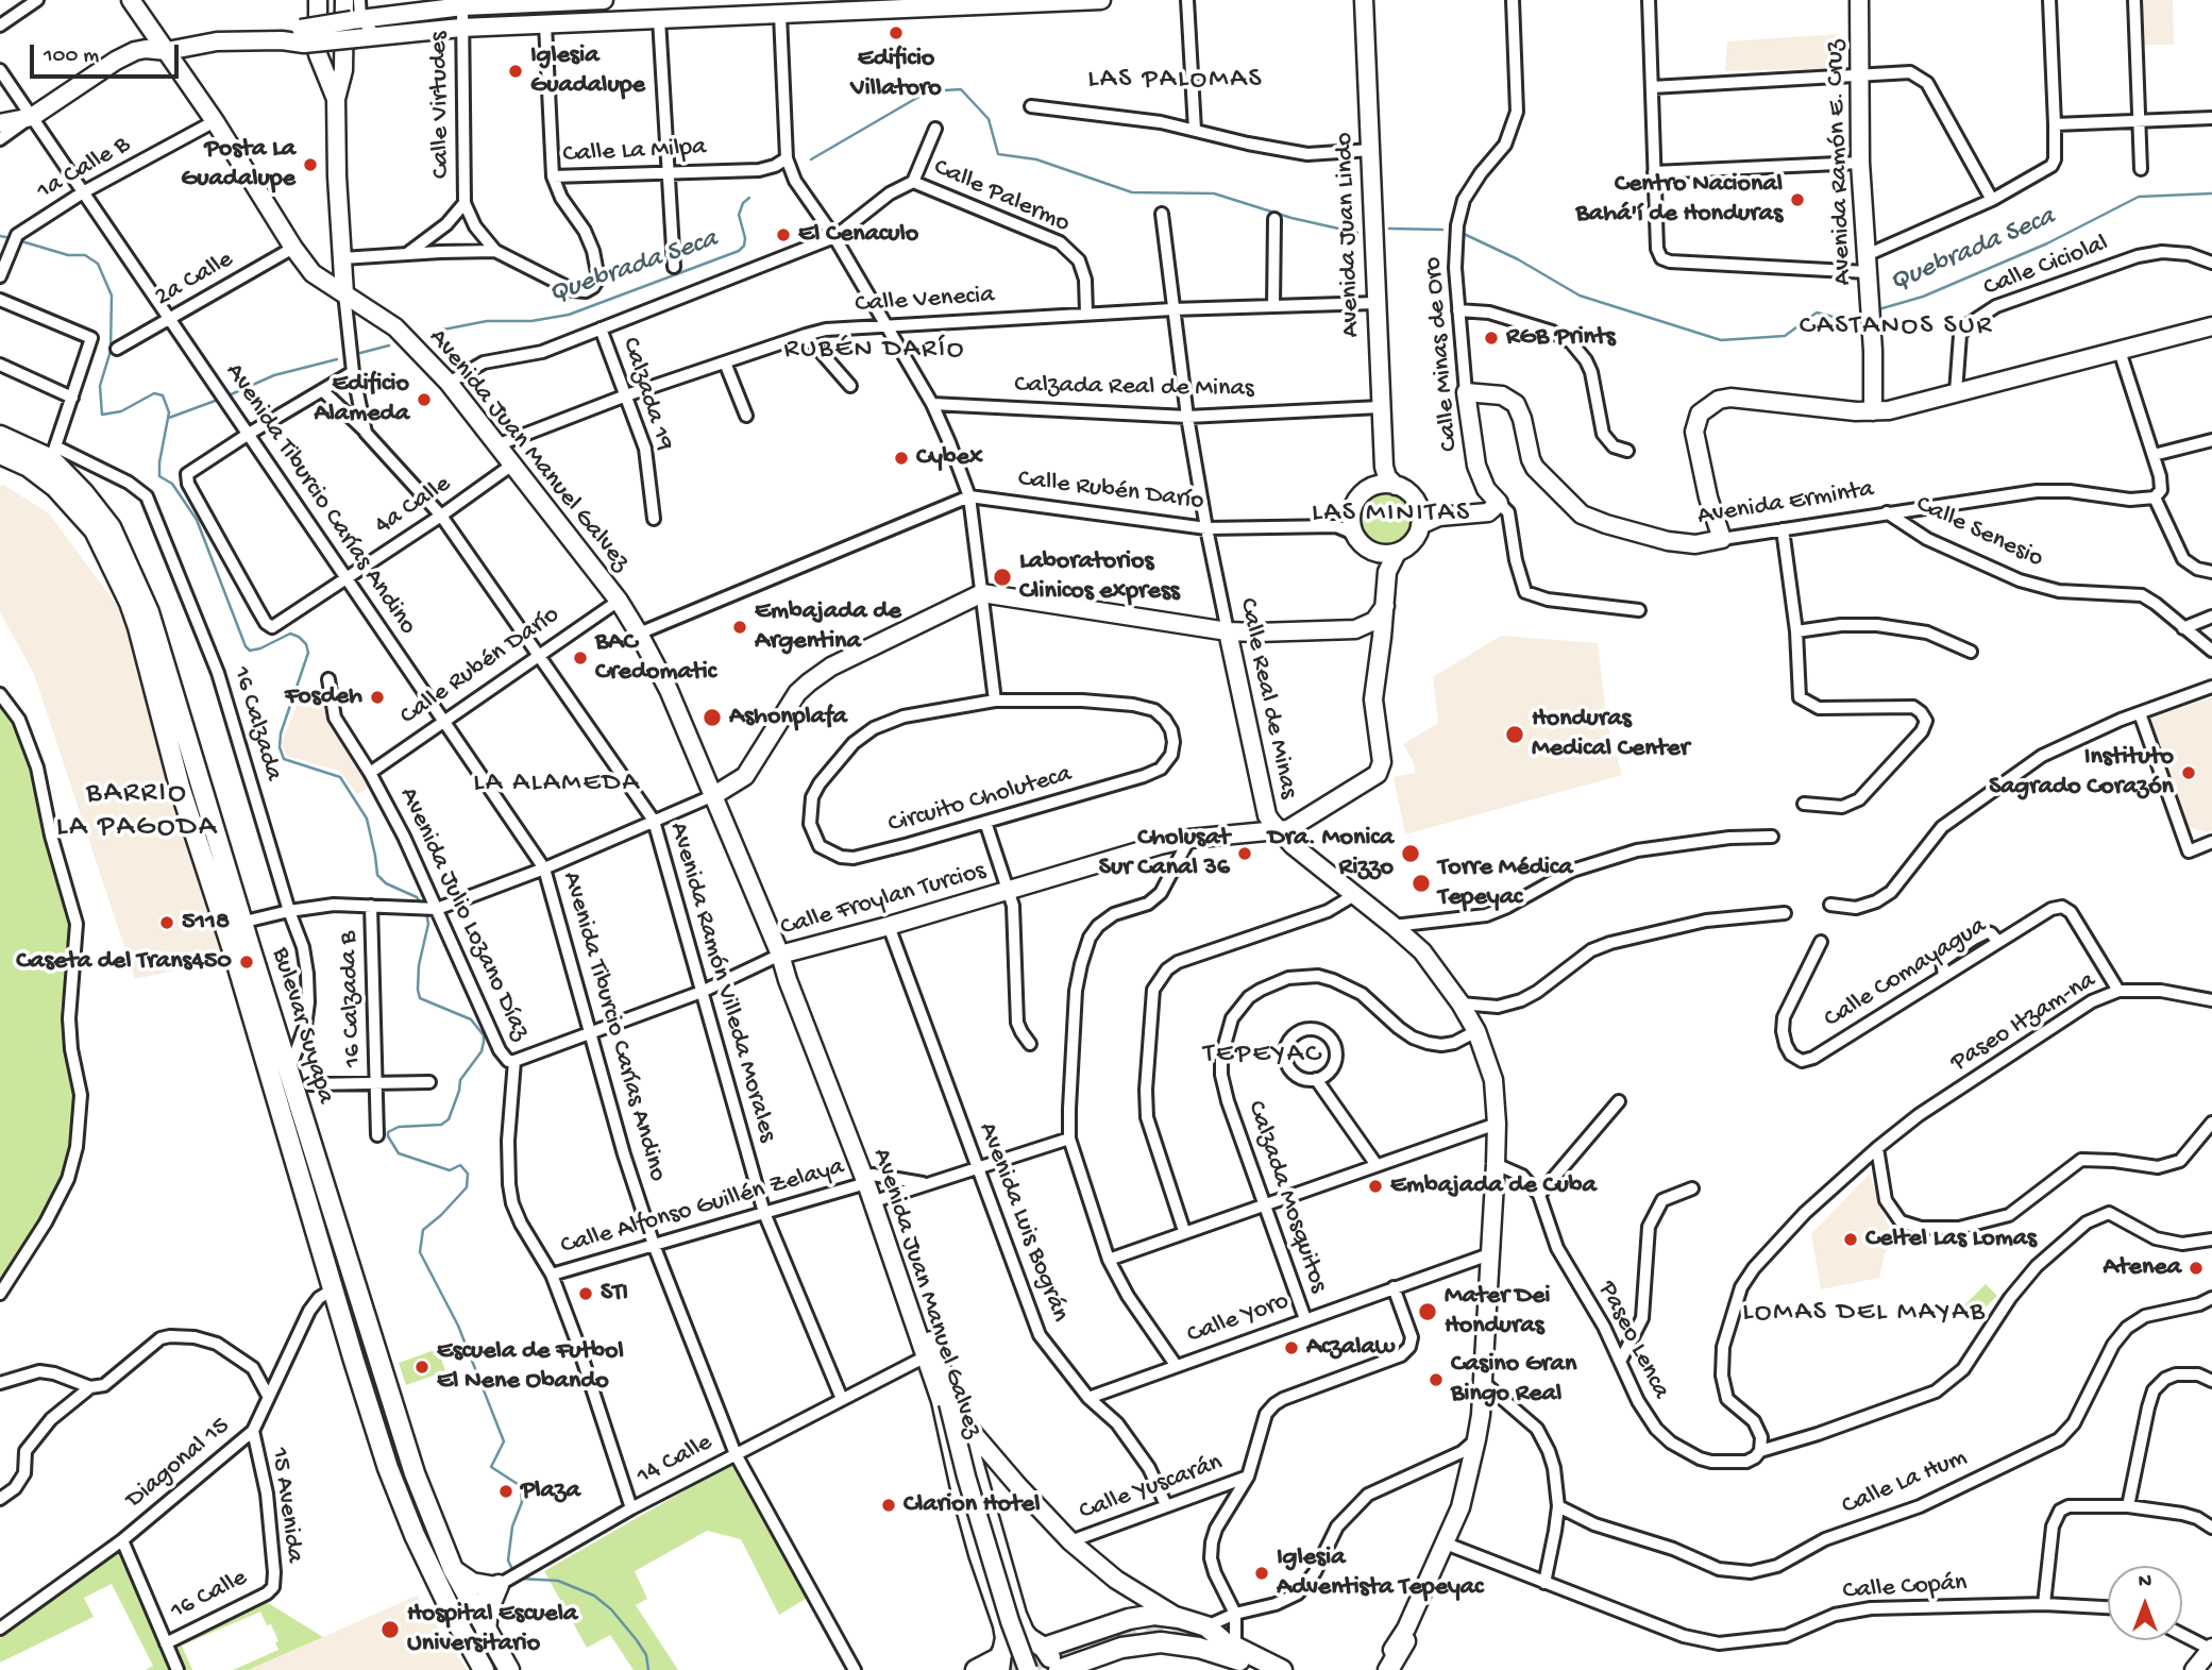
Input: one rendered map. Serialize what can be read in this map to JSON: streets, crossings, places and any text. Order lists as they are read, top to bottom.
{
  "streets": {
    "main road": ["Bulevar Suyapa"],
    "street": [
      "Calle Virtudes",
      "Calle La Milpa",
      "Avenida Ramón E. Cruz",
      "1a Calle B",
      "Calle Palermo",
      "Avenida Juan Lindo",
      "Calle Ciciolal",
      "2a Calle",
      "Calle Venecia",
      "Calle Minas de Oro",
      "Calzada Real de Minas",
      "Calzada 19",
      "Avenida Juan Manuel Galvez",
      "Calle Rubén Darío",
      "Avenida Tiburcio Carías Andino",
      "Avenida Erminta",
      "4a Calle",
      "Calle Senesio",
      "Calle Real de Minas",
      "16 Calzada",
      "Circuito Choluteca",
      "Calle Froylan Turcios",
      "Avenida Julio Lozano Díaz",
      "Calle Comayagua",
      "Avenida Ramón Villeda Morales",
      "16 Calzada B",
      "Paseo Itzam-na",
      "Calzada Mosquitos",
      "Calle Alfonso Guillén Zelaya",
      "Avenida Luis Bográn",
      "Calle Yoro",
      "Paseo Lenca",
      "14 Calle",
      "Diagonal 15",
      "Calle La Hum",
      "Calle Yuscarán",
      "15 Avenida",
      "Calle Copán",
      "16 Calle"
    ]
  },
  "crossings": [
    ["Calle Virtudes", "Calle La Milpa"],
    ["1a Calle B", "Avenida Juan Manuel Galvez"],
    ["1a Calle B", "Avenida Tiburcio Carías Andino"],
    ["Calle Palermo", "Calle Venecia"],
    ["Calle Palermo", "Calzada 19"],
    ["Calle Palermo", "Avenida Juan Manuel Galvez"],
    ["Avenida Juan Lindo", "Calle Venecia"],
    ["Avenida Juan Lindo", "Calzada Real de Minas"],
    ["Avenida Juan Lindo", "Calle Rubén Darío"],
    ["2a Calle", "Avenida Juan Manuel Galvez"],
    ["2a Calle", "Avenida Tiburcio Carías Andino"],
    ["Calle Venecia", "Calzada 19"],
    ["Calle Venecia", "Avenida Juan Manuel Galvez"],
    ["Calle Venecia", "Calle Real de Minas"],
    ["Calle Minas de Oro", "Avenida Erminta"],
    ["Calzada Real de Minas", "Calle Real de Minas"],
    ["Avenida Juan Manuel Galvez", "Calle Rubén Darío"],
    ["Avenida Juan Manuel Galvez", "4a Calle"],
    ["Avenida Juan Manuel Galvez", "Calle Froylan Turcios"],
    ["Avenida Juan Manuel Galvez", "Calle Alfonso Guillén Zelaya"],
    ["Avenida Juan Manuel Galvez", "14 Calle"],
    ["Calle Rubén Darío", "Avenida Tiburcio Carías Andino"],
    ["Calle Rubén Darío", "Calle Real de Minas"],
    ["Calle Rubén Darío", "Avenida Julio Lozano Díaz"],
    ["Calle Rubén Darío", "Avenida Ramón Villeda Morales"],
    ["Avenida Tiburcio Carías Andino", "4a Calle"],
    ["Avenida Tiburcio Carías Andino", "Calle Froylan Turcios"],
    ["Avenida Tiburcio Carías Andino", "Calle Alfonso Guillén Zelaya"],
    ["Avenida Tiburcio Carías Andino", "14 Calle"],
    ["Avenida Erminta", "Calle Senesio"],
    ["4a Calle", "Avenida Ramón Villeda Morales"],
    ["Calle Real de Minas", "Calle Froylan Turcios"],
    ["Calle Real de Minas", "Calzada Mosquitos"],
    ["Calle Real de Minas", "Calle Yoro"],
    ["Calle Real de Minas", "Paseo Lenca"],
    ["Calle Real de Minas", "Calle Copán"],
    ["16 Calzada", "Bulevar Suyapa"],
    ["Calle Froylan Turcios", "Avenida Julio Lozano Díaz"],
    ["Calle Froylan Turcios", "Avenida Ramón Villeda Morales"],
    ["Calle Froylan Turcios", "Avenida Luis Bográn"],
    ["Avenida Julio Lozano Díaz", "Calle Alfonso Guillén Zelaya"],
    ["Avenida Julio Lozano Díaz", "14 Calle"],
    ["Calle Comayagua", "Paseo Itzam-na"],
    ["Avenida Ramón Villeda Morales", "Calle Alfonso Guillén Zelaya"],
    ["Avenida Ramón Villeda Morales", "14 Calle"],
    ["Bulevar Suyapa", "14 Calle"],
    ["Bulevar Suyapa", "Diagonal 15"],
    ["Calzada Mosquitos", "Calle Yoro"],
    ["Calle Alfonso Guillén Zelaya", "Avenida Luis Bográn"],
    ["Avenida Luis Bográn", "Calle Yoro"],
    ["Avenida Luis Bográn", "Calle Yuscarán"],
    ["Diagonal 15", "15 Avenida"],
    ["15 Avenida", "16 Calle"]
  ],
  "districts": [
    "LAS PALOMAS",
    "CASTANOS SUR",
    "RUBÉN DARÍO",
    "LAS MINITAS",
    "LA ALAMEDA",
    "BARRIO LA PAGODA",
    "TEPEYAC",
    "LOMAS DEL MAYAB"
  ],
  "water": ["Quebrada Seca"],
  "places": [
    "Edificio Villatoro",
    "Iglesia Guadalupe",
    "Posta La Guadalupe",
    "Centro Nacional Bahá'í de Honduras",
    "El Cenaculo",
    "RGB Prints",
    "Edificio Alameda",
    "Cybex",
    "Laboratorios Clinicos express",
    "Embajada de Argentina",
    "BAC Credomatic",
    "Fosdeh",
    "Ashonplafa",
    "Honduras Medical Center",
    "Instituto Sagrado Corazón",
    "Cholusat Sur Canal 36",
    "Dra. Monica Rizzo",
    "Torre Médica Tepeyac",
    "5118",
    "Caseta del Trans450",
    "Embajada de Cuba",
    "Celtel Las Lomas",
    "Atenea",
    "STI",
    "Mater Dei Honduras",
    "Aczalaw",
    "Escuela de Futbol El Nene Obando",
    "Casino Gran Bingo Real",
    "Plaza",
    "Clarion Hotel",
    "Iglesia Adventista Tepeyac",
    "Hospital Escuela Universitario"
  ],
  "scale_bar": "100 m",
  "north": "top"
}
